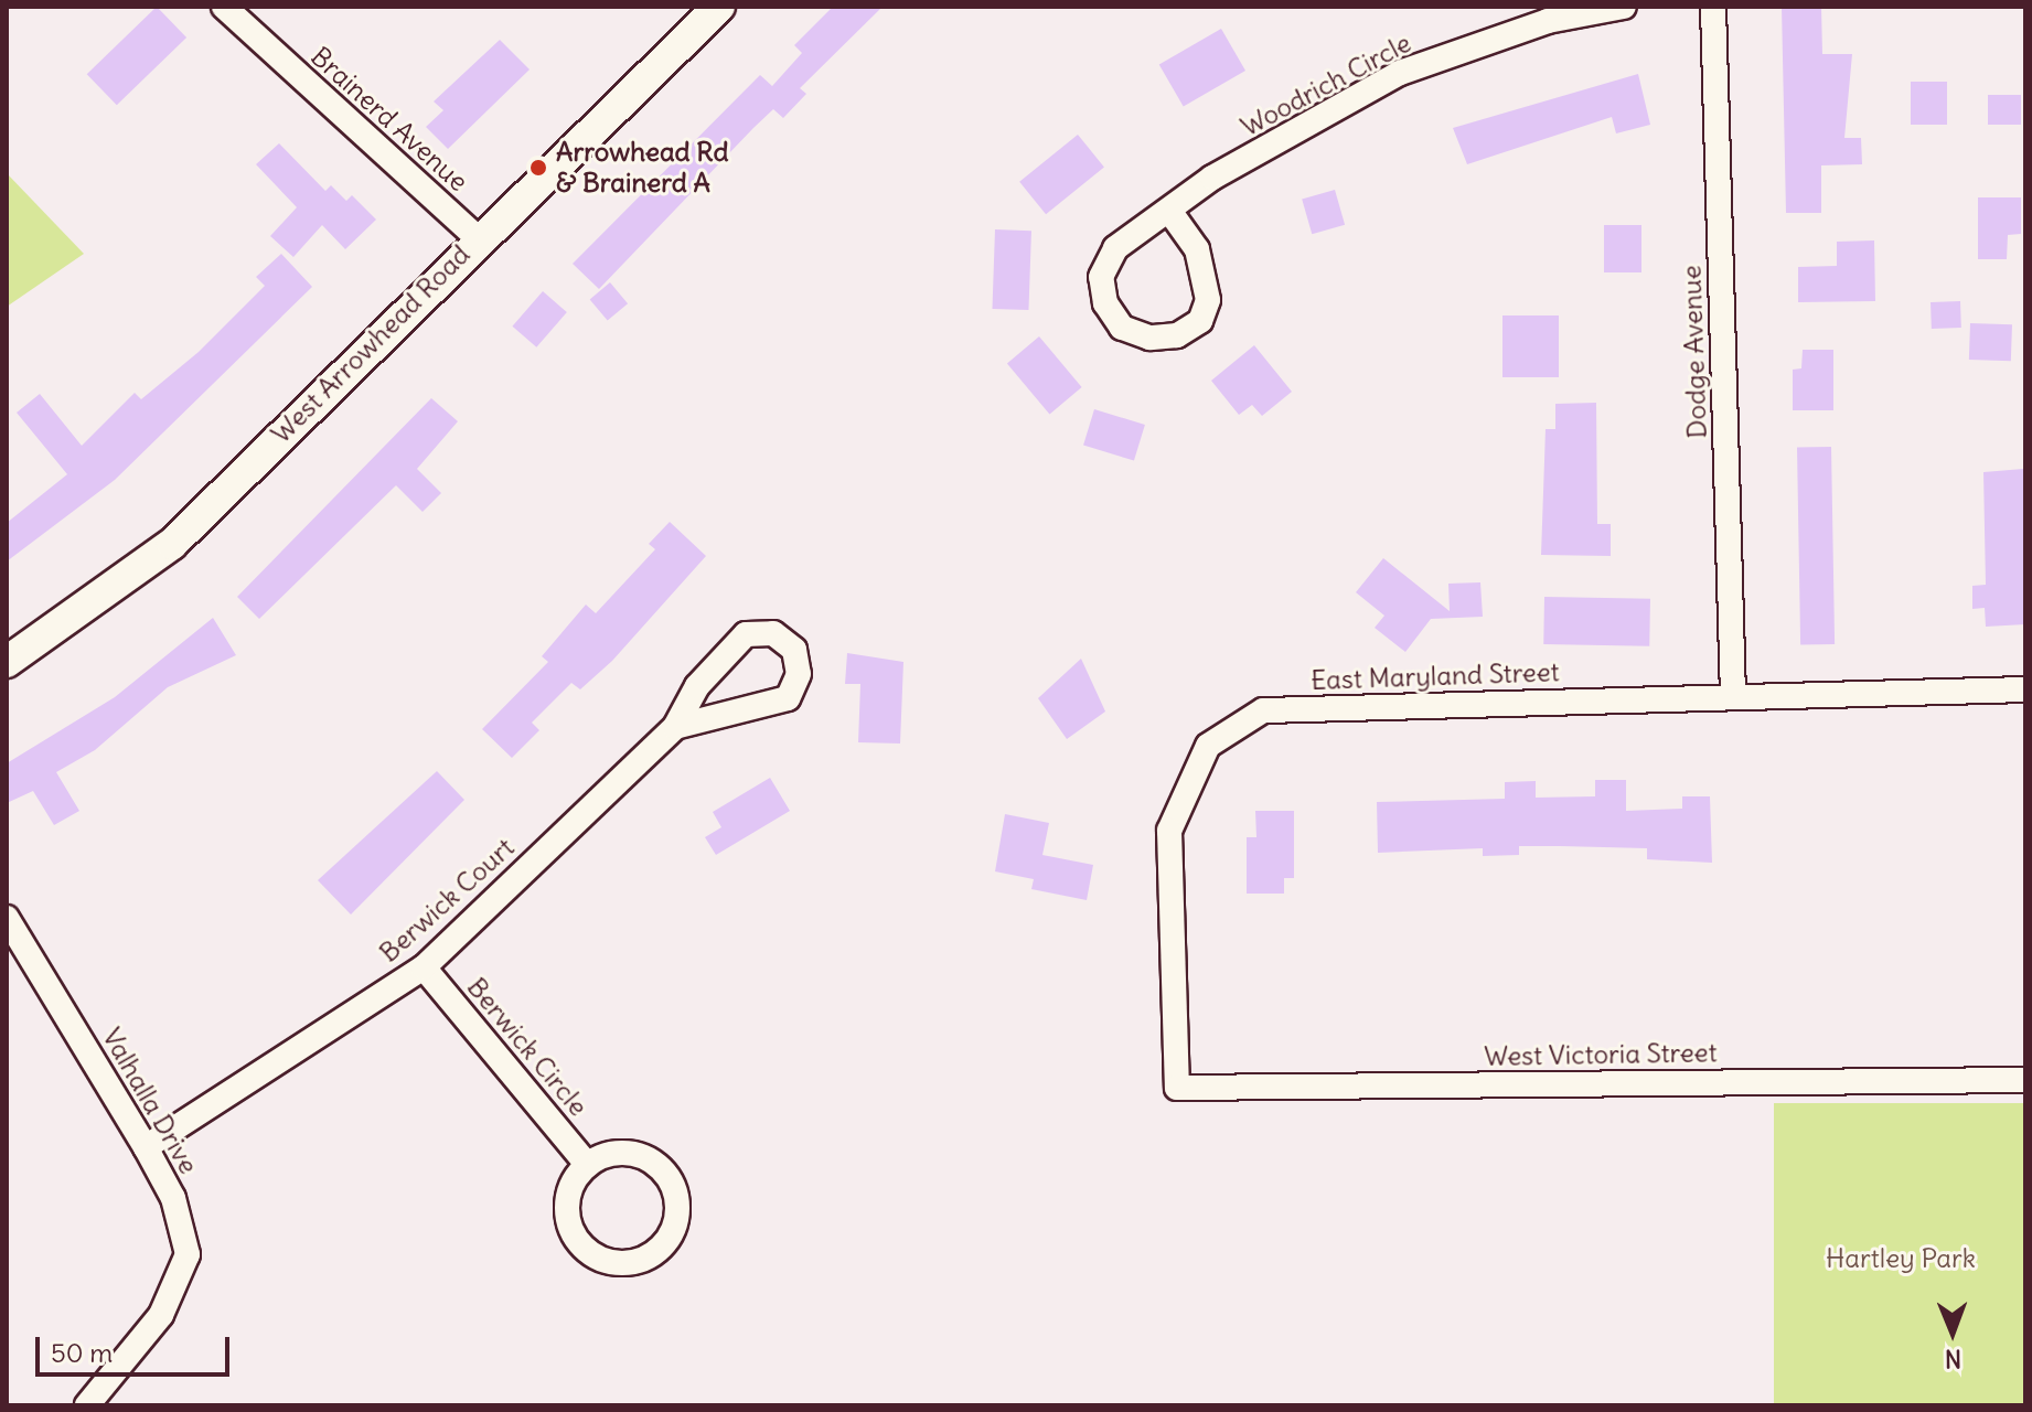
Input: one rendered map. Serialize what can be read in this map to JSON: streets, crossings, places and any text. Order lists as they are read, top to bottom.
{
  "streets": {
    "street": [
      "Woodrich Circle",
      "Brainerd Avenue",
      "West Arrowhead Road",
      "Dodge Avenue",
      "East Maryland Street",
      "Berwick Court",
      "Berwick Circle",
      "West Victoria Street",
      "Valhalla Drive"
    ]
  },
  "crossings": [
    ["Brainerd Avenue", "West Arrowhead Road"],
    ["Dodge Avenue", "East Maryland Street"],
    ["East Maryland Street", "West Victoria Street"],
    ["Berwick Court", "Berwick Circle"],
    ["Berwick Court", "Valhalla Drive"]
  ],
  "parks": ["Hartley Park"],
  "places": ["Arrowhead Rd & Brainerd A"],
  "scale_bar": "50 m",
  "north": "bottom"
}
